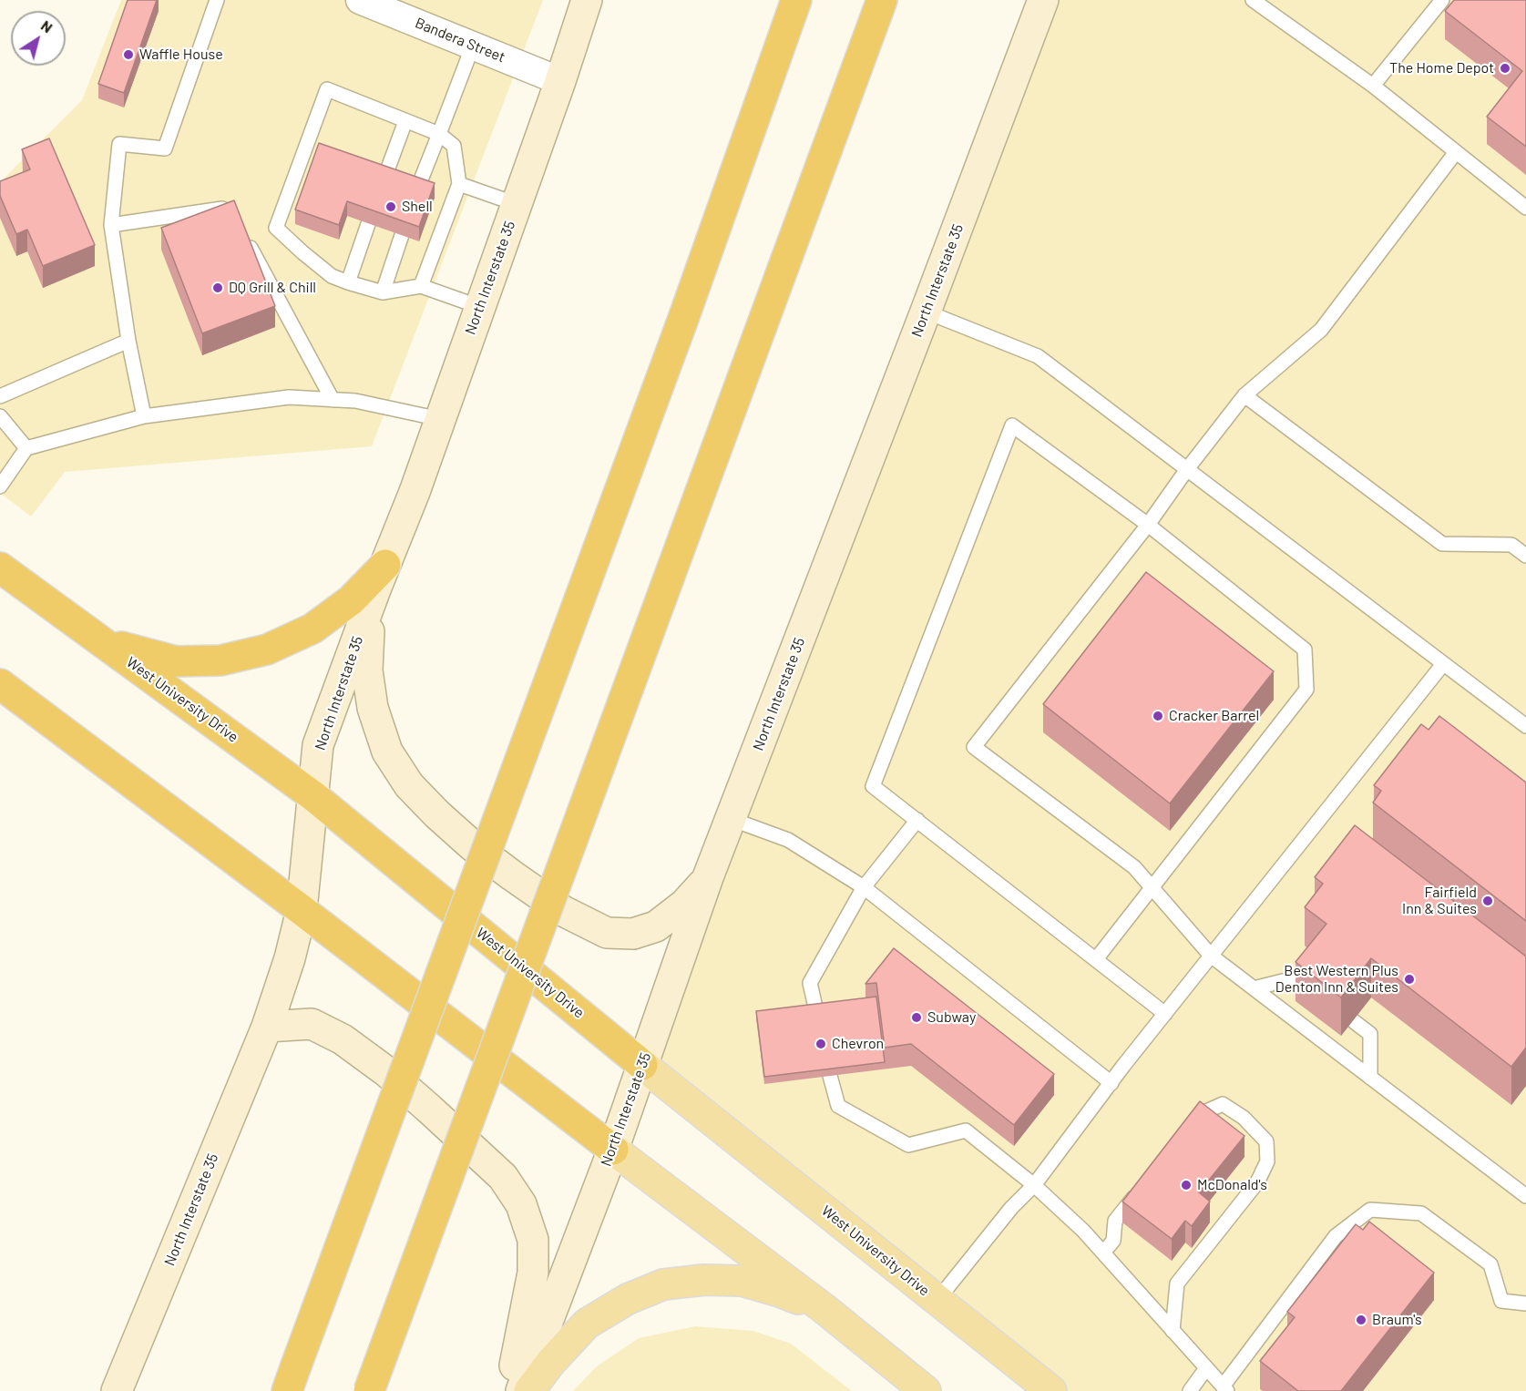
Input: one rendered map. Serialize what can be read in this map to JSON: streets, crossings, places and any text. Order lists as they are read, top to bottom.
{
  "streets": {
    "highway": ["West University Drive"],
    "main road": ["North Interstate 35"],
    "street": ["Bandera Street"]
  },
  "crossings": [
    ["Bandera Street", "North Interstate 35"],
    ["North Interstate 35", "West University Drive"]
  ],
  "places": [
    "Waffle House",
    "The Home Depot",
    "Shell",
    "DQ Grill & Chill",
    "Cracker Barrel",
    "Fairfield Inn & Suites",
    "Best Western Plus Denton Inn & Suites",
    "Subway",
    "Chevron",
    "McDonald's",
    "Braum's"
  ],
  "north": "top right"
}
